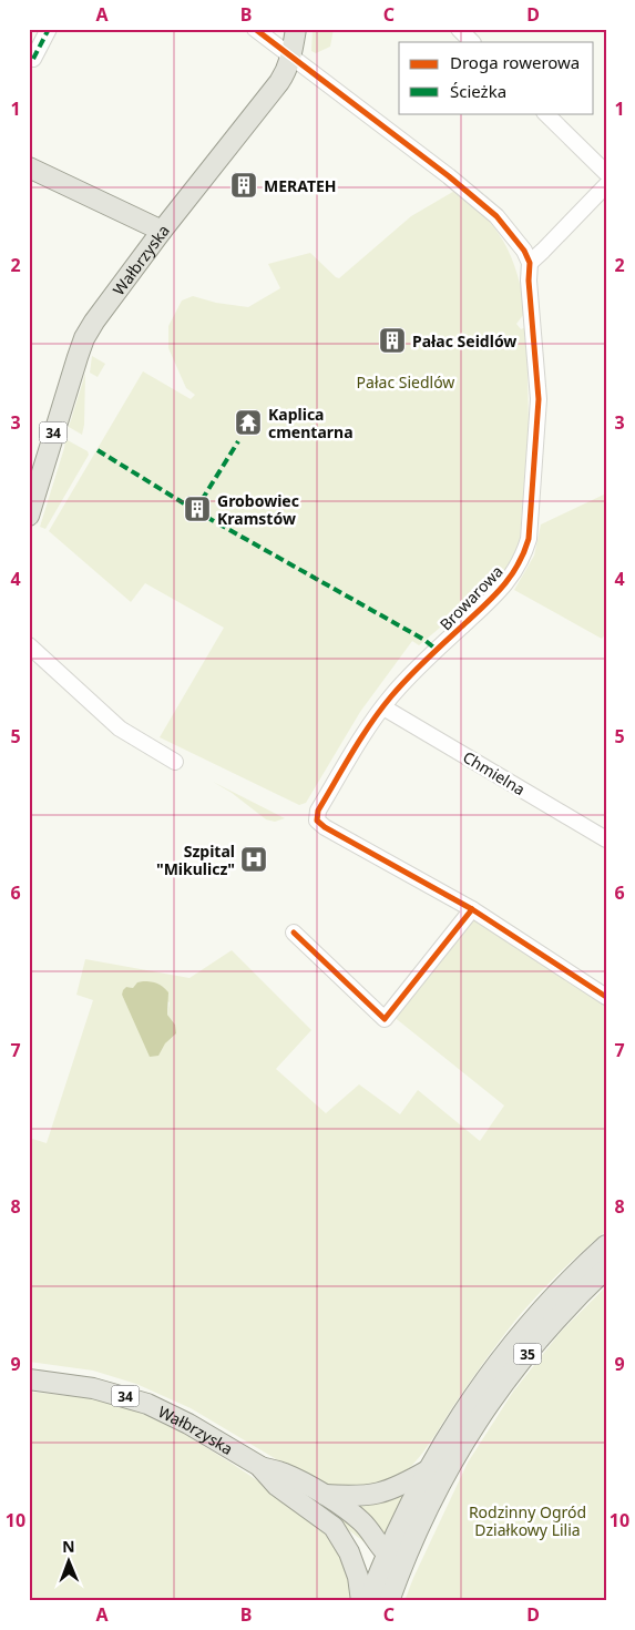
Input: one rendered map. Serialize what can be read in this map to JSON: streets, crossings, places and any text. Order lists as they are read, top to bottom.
{
  "streets": {
    "main road": ["Wałbrzyska", "34", "35"],
    "street": ["Browarowa", "Chmielna"]
  },
  "crossings": [
    ["Wałbrzyska", "35"],
    ["Browarowa", "Chmielna"]
  ],
  "parks": ["Pałac Siedlów", "Rodzinny Ogród Działkowy Lilia"],
  "places": {
    "building": ["MERATEH", "Pałac Seidlów", "Grobowiec Kramstów"],
    "temple": ["Kaplica cmentarna"],
    "hospital": ["Szpital \"Mikulicz\""]
  },
  "legend": ["Droga rowerowa", "Ścieżka"],
  "north": "top",
  "grid": {
    "columns": [
      "A",
      "B",
      "C",
      "D"
    ],
    "rows": [
      "1",
      "2",
      "3",
      "4",
      "5",
      "6",
      "7",
      "8",
      "9",
      "10"
    ]
  }
}
